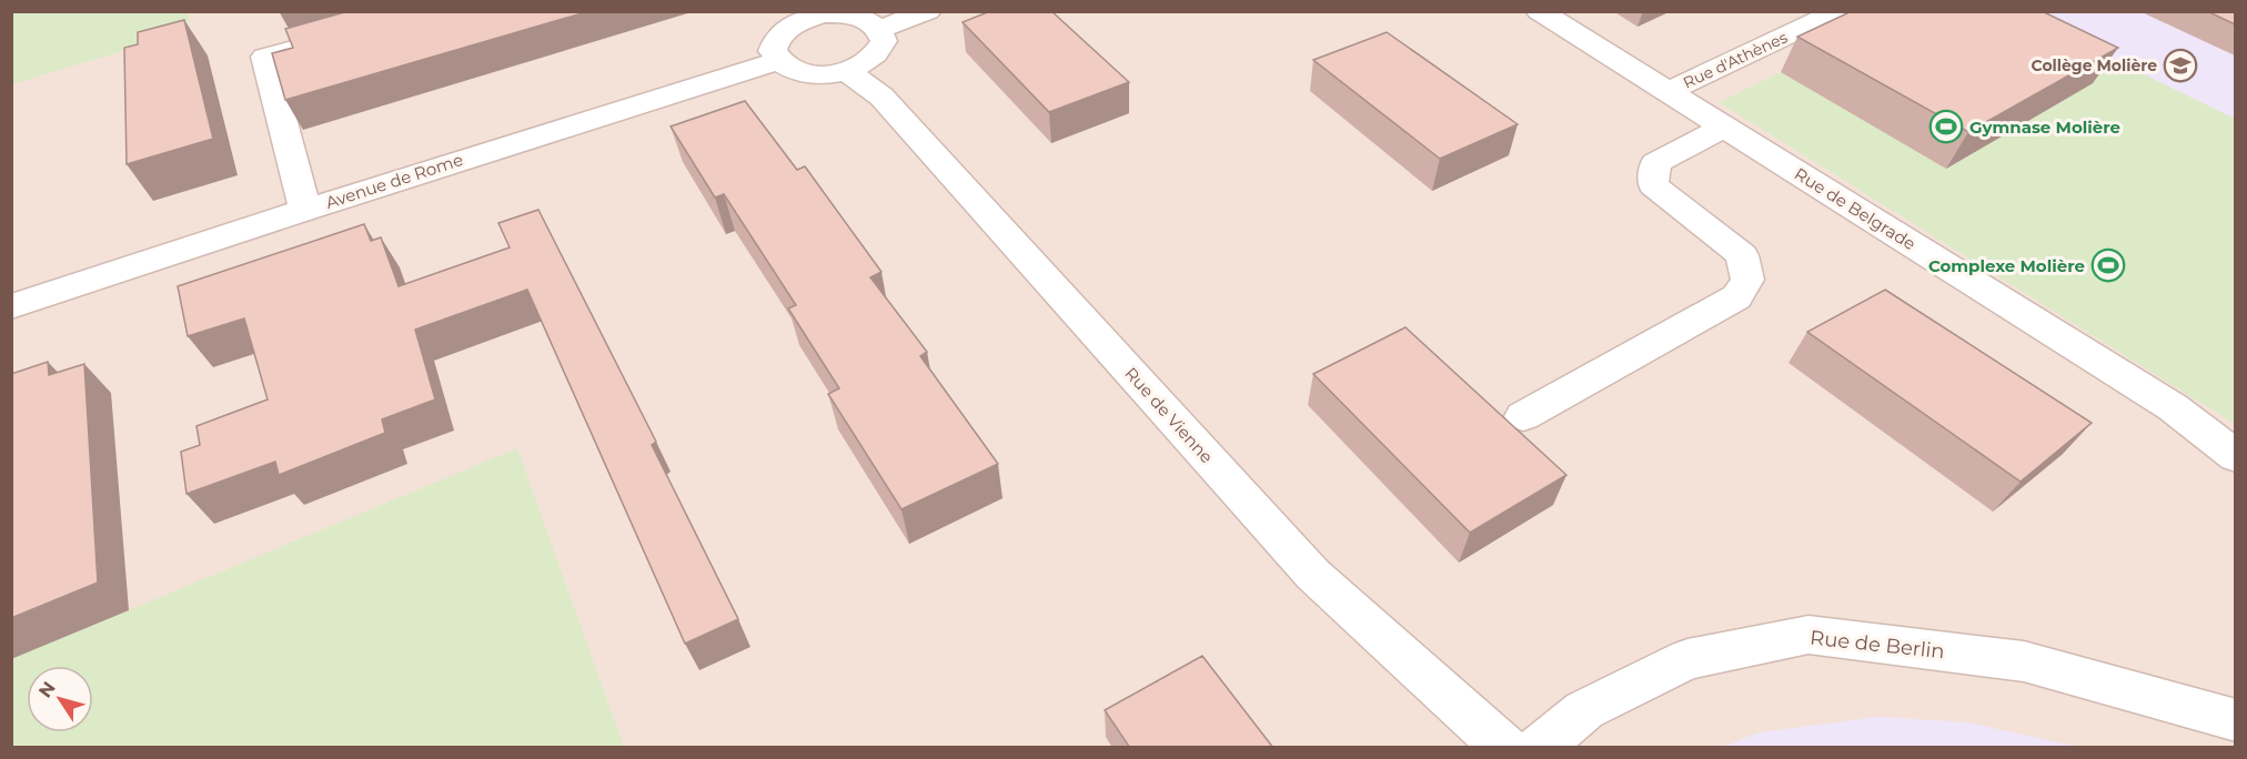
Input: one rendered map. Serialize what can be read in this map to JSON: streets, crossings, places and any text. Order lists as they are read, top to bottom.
{
  "streets": {
    "street": [
      "Rue d'Athènes",
      "Avenue de Rome",
      "Rue de Belgrade",
      "Rue de Vienne",
      "Rue de Berlin"
    ]
  },
  "crossings": [
    ["Rue d'Athènes", "Rue de Belgrade"]
  ],
  "places": {
    "school or university": ["Collège Molière"],
    "sports": ["Gymnase Molière", "Complexe Molière"]
  },
  "north": "top left"
}
